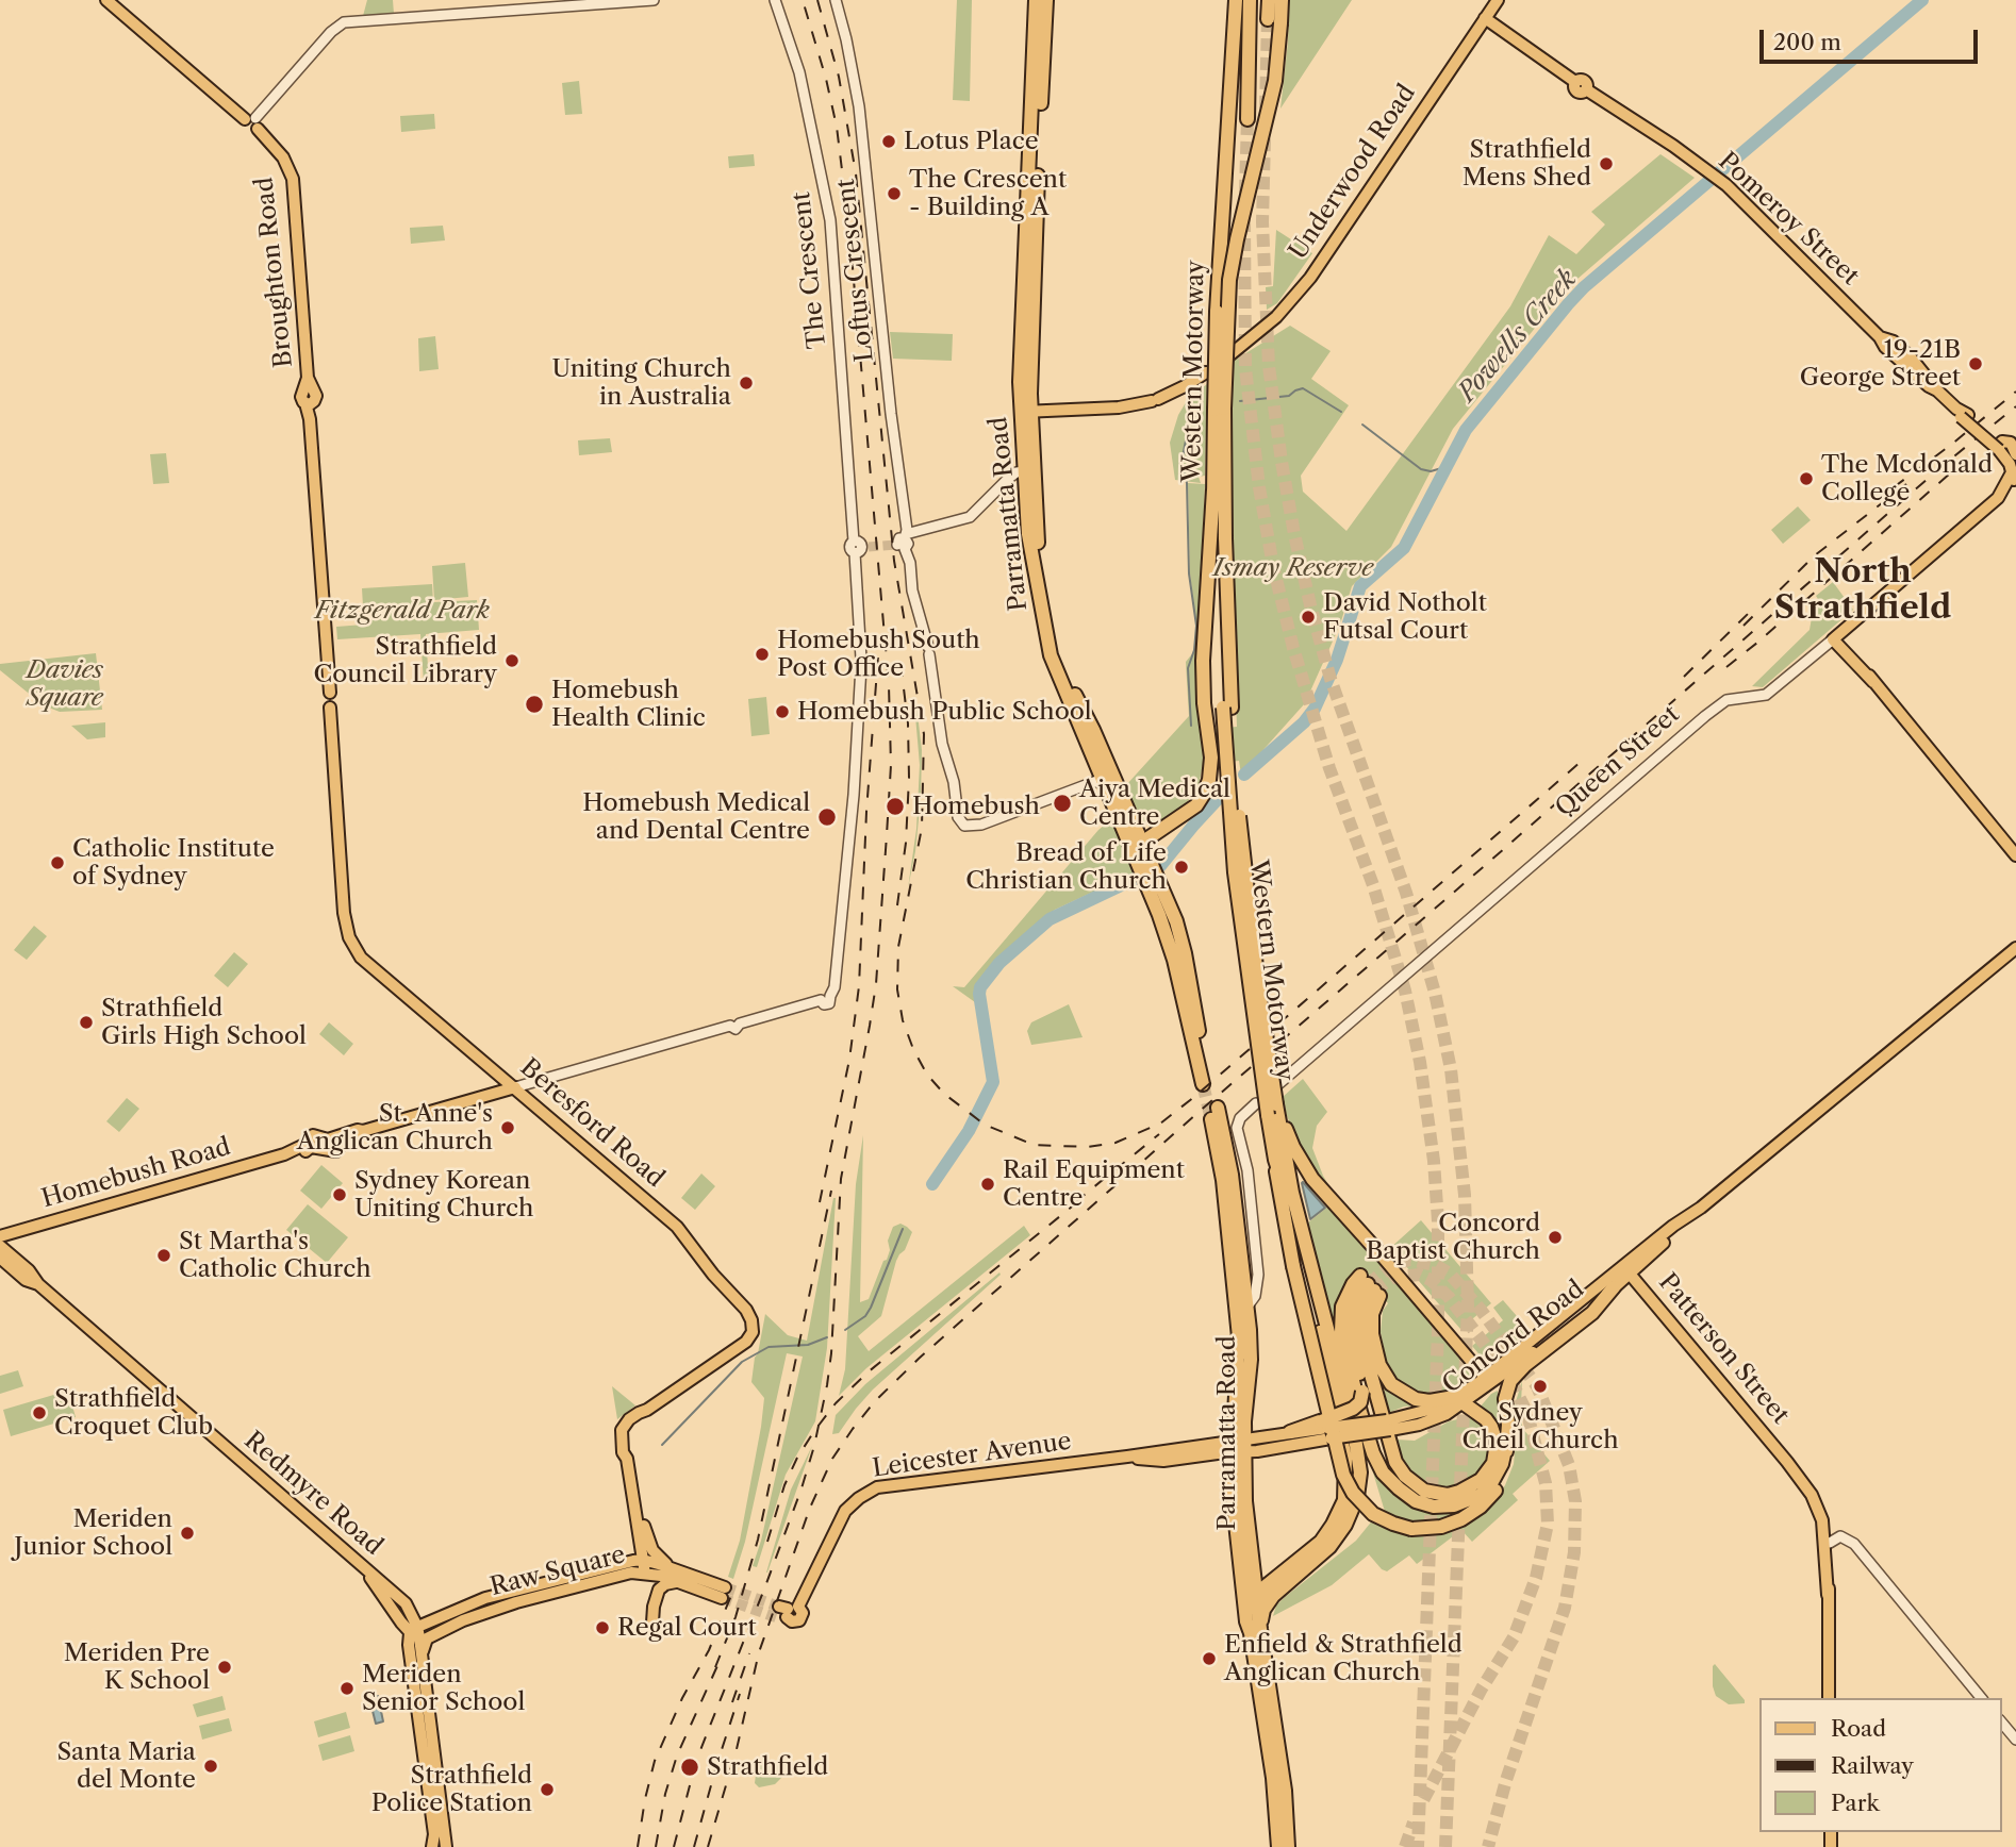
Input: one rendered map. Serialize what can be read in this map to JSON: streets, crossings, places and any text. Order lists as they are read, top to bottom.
{
  "streets": {
    "highway": ["Western Motorway", "Parramatta Road"],
    "main road": [
      "Underwood Road",
      "Pomeroy Street",
      "Broughton Road",
      "Queen Street",
      "Beresford Road",
      "Homebush Road",
      "Concord Road",
      "Patterson Street",
      "Leicester Avenue",
      "Redmyre Road",
      "Raw Square"
    ],
    "street": ["The Crescent", "Loftus Crescent"]
  },
  "crossings": [
    ["Underwood Road", "Pomeroy Street"],
    ["The Crescent", "Homebush Road"],
    ["Loftus Crescent", "Parramatta Road"],
    ["Broughton Road", "Beresford Road"],
    ["Western Motorway", "Parramatta Road"],
    ["Western Motorway", "Queen Street"],
    ["Parramatta Road", "Concord Road"],
    ["Parramatta Road", "Leicester Avenue"],
    ["Beresford Road", "Homebush Road"],
    ["Concord Road", "Patterson Street"],
    ["Concord Road", "Leicester Avenue"],
    ["Redmyre Road", "Raw Square"]
  ],
  "districts": ["North Strathfield"],
  "water": ["Powells Creek"],
  "parks": ["Ismay Reserve", "Fitzgerald Park", "Davies Square"],
  "places": [
    "Lotus Place",
    "Strathfield Mens Shed",
    "The Crescent - Building A",
    "19-21B George Street",
    "Uniting Church in Australia",
    "The Mcdonald College",
    "David Notholt Futsal Court",
    "Homebush South Post Office",
    "Strathfield Council Library",
    "Homebush Health Clinic",
    "Homebush Public School",
    "Aiya Medical Centre",
    "Homebush",
    "Homebush Medical and Dental Centre",
    "Catholic Institute of Sydney",
    "Bread of Life Christian Church",
    "Strathfield Girls High School",
    "St. Anne's Anglican Church",
    "Rail Equipment Centre",
    "Sydney Korean Uniting Church",
    "Concord Baptist Church",
    "St Martha's Catholic Church",
    "Sydney Cheil Church",
    "Strathfield Croquet Club",
    "Meriden Junior School",
    "Regal Court",
    "Enfield & Strathfield Anglican Church",
    "Meriden Pre K School",
    "Meriden Senior School",
    "Santa Maria del Monte",
    "Strathfield",
    "Strathfield Police Station"
  ],
  "legend": ["Road", "Railway", "Park"],
  "scale_bar": "200 m"
}
